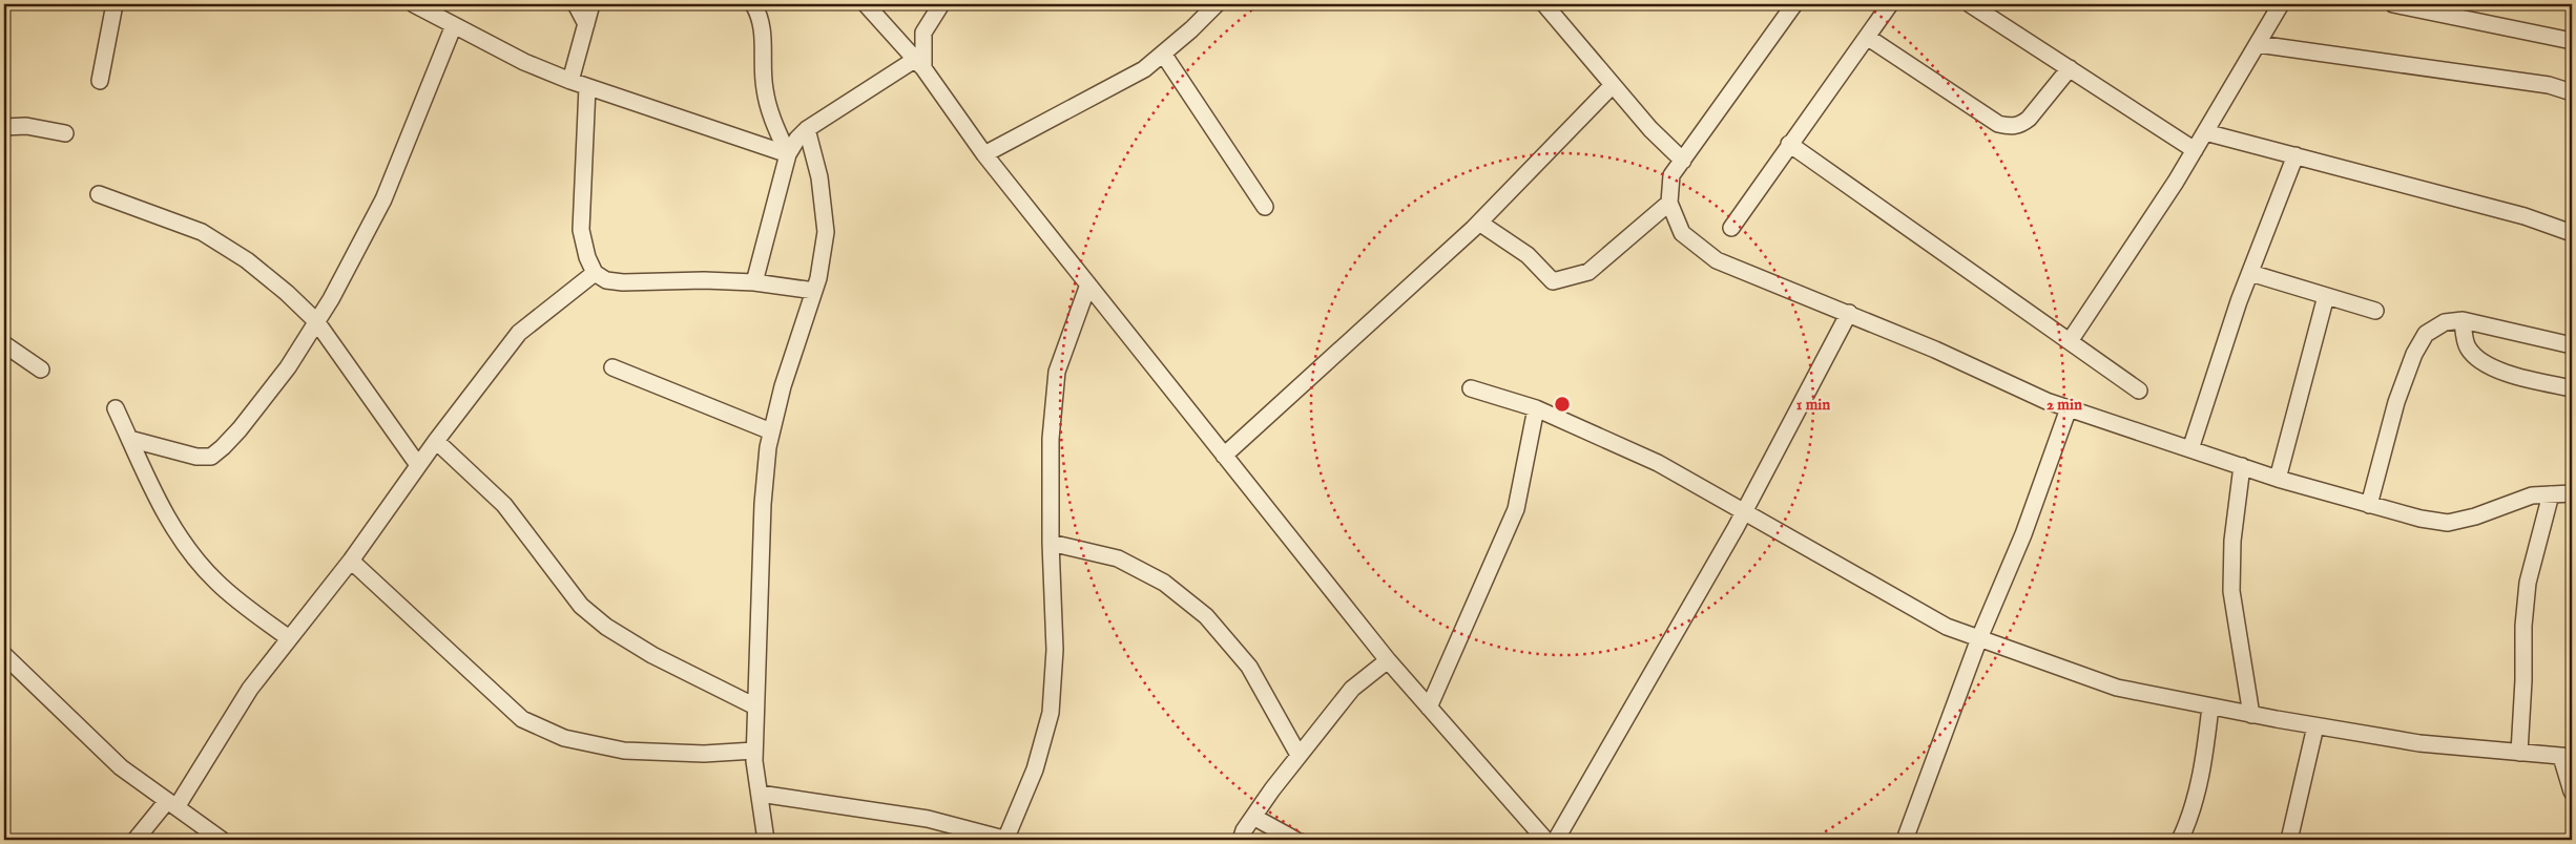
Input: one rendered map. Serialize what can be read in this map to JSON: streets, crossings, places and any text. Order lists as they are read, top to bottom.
{
  "rings": ["1 min", "2 min"]
}
